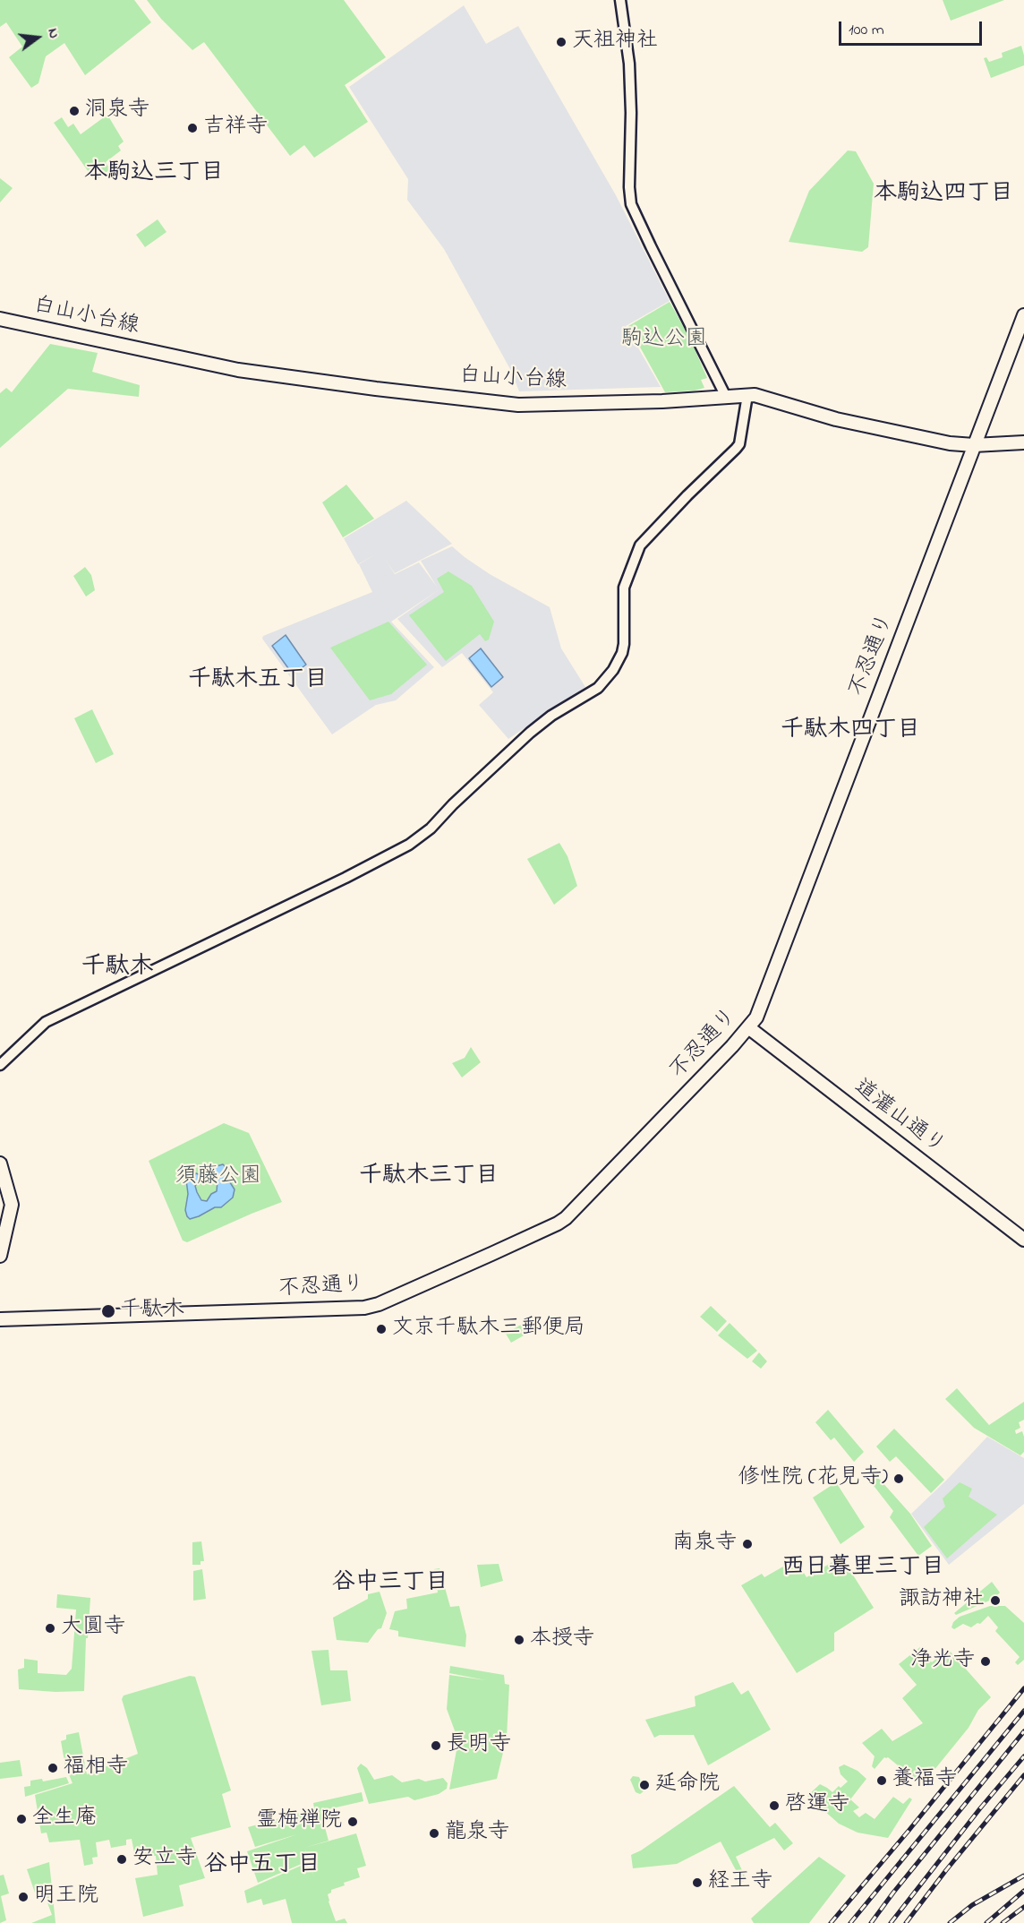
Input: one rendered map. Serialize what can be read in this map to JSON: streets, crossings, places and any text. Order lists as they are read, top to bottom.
{
  "streets": {
    "main road": ["白山小台線", "不忍通り", "道灌山通り"]
  },
  "crossings": [
    ["白山小台線", "不忍通り"],
    ["不忍通り", "道灌山通り"]
  ],
  "districts": [
    "本駒込三丁目",
    "本駒込四丁目",
    "千駄木五丁目",
    "千駄木四丁目",
    "千駄木",
    "千駄木三丁目",
    "西日暮里三丁目",
    "谷中三丁目",
    "谷中五丁目"
  ],
  "parks": ["駒込公園", "須藤公園"],
  "places": [
    "天祖神社",
    "洞泉寺",
    "吉祥寺",
    "千駄木",
    "文京千駄木三郵便局",
    "修性院 (花見寺)",
    "南泉寺",
    "諏訪神社",
    "大圓寺",
    "本授寺",
    "浄光寺",
    "長明寺",
    "福相寺",
    "養福寺",
    "延命院",
    "啓運寺",
    "全生庵",
    "霊梅禅院",
    "龍泉寺",
    "安立寺",
    "経王寺",
    "明王院"
  ],
  "scale_bar": "100 m",
  "north": "right"
}
